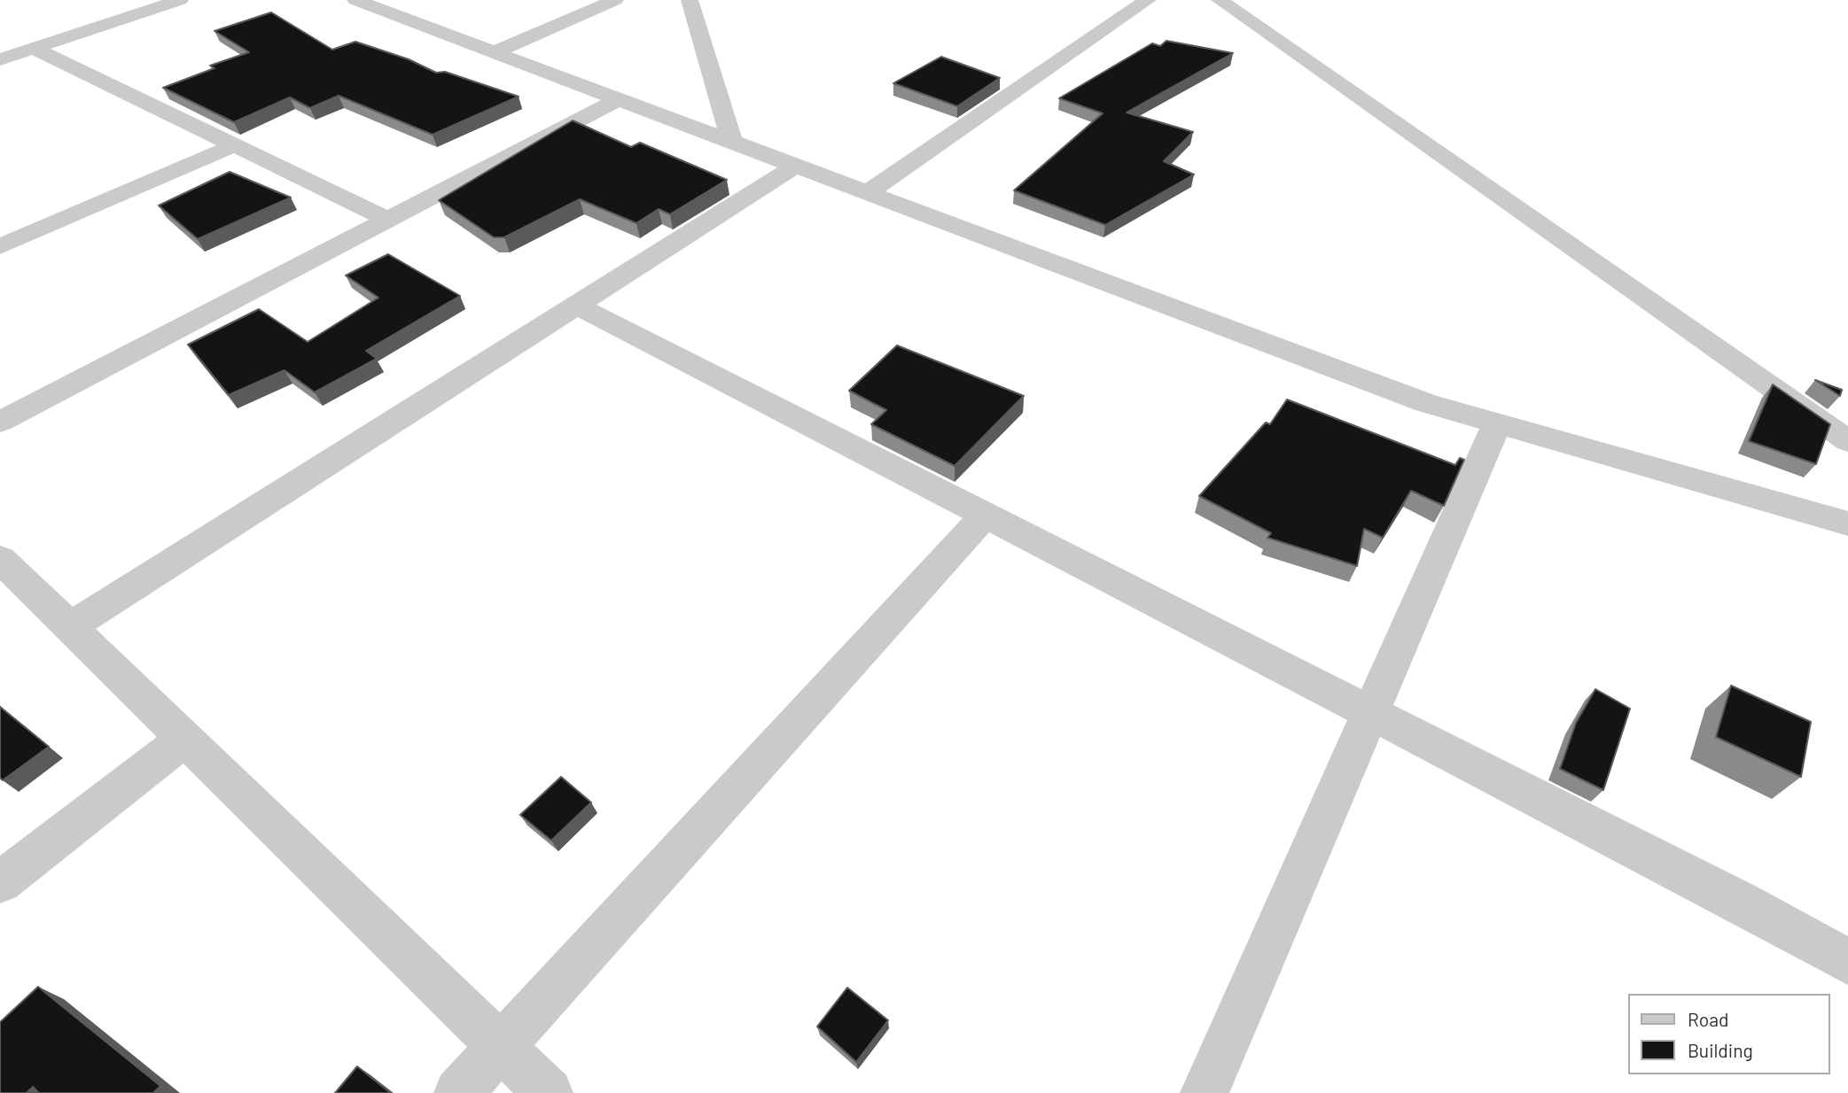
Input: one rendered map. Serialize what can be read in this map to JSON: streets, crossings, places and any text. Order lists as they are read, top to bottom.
{
  "legend": ["Road", "Building"]
}
